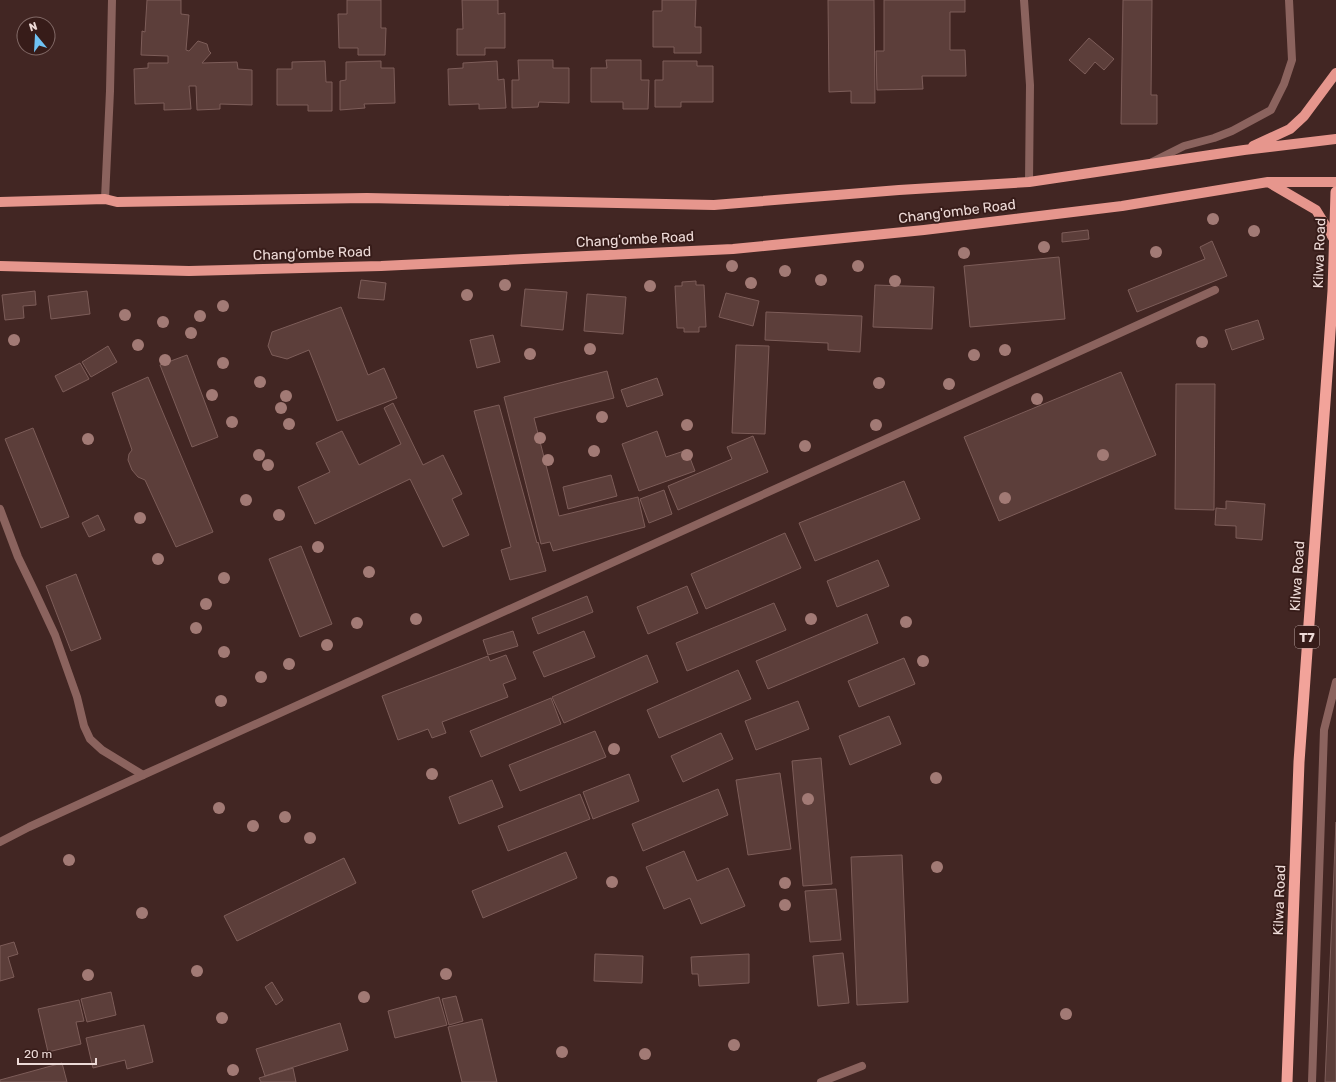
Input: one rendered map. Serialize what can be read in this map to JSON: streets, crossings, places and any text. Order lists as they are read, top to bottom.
{
  "streets": {
    "highway": ["Kilwa Road", "T7"],
    "main road": ["Chang'ombe Road"]
  },
  "scale_bar": "20 m",
  "north": "top"
}
